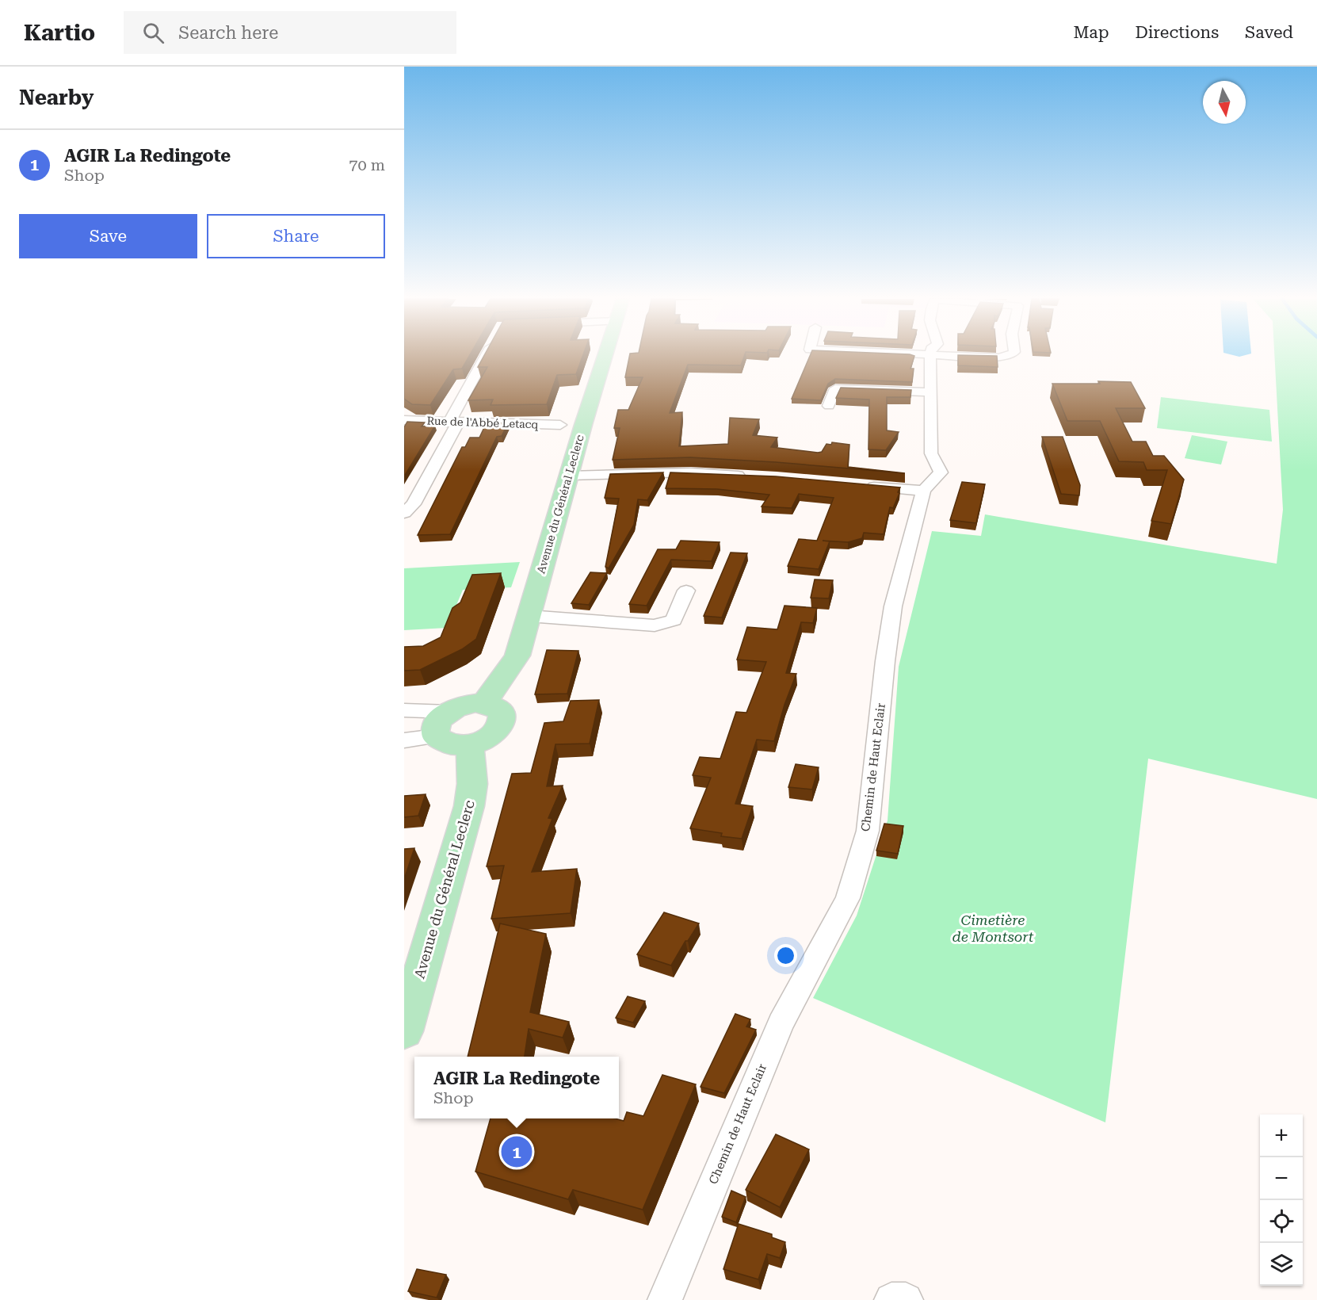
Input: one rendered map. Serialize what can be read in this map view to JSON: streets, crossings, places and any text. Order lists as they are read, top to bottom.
{
  "streets": {
    "main road": ["Avenue du Général Leclerc"],
    "street": ["Rue de l'Abbé Letacq", "Chemin de Haut Eclair"]
  },
  "parks": ["Cimetière de Montsort"],
  "north": "bottom",
  "page": {
    "header": "Kartio",
    "search": "Search here",
    "nav": ["Map", "Directions", "Saved"],
    "heading": "Nearby",
    "list": [
      {
        "mark": "1",
        "name": "AGIR La Redingote",
        "note": "Shop",
        "value": "70 m"
      }
    ],
    "buttons": ["Save", "Share"],
    "popup": ["AGIR La Redingote", "Shop"],
    "map_buttons": ["+", "−"],
    "pins": "1"
  }
}
